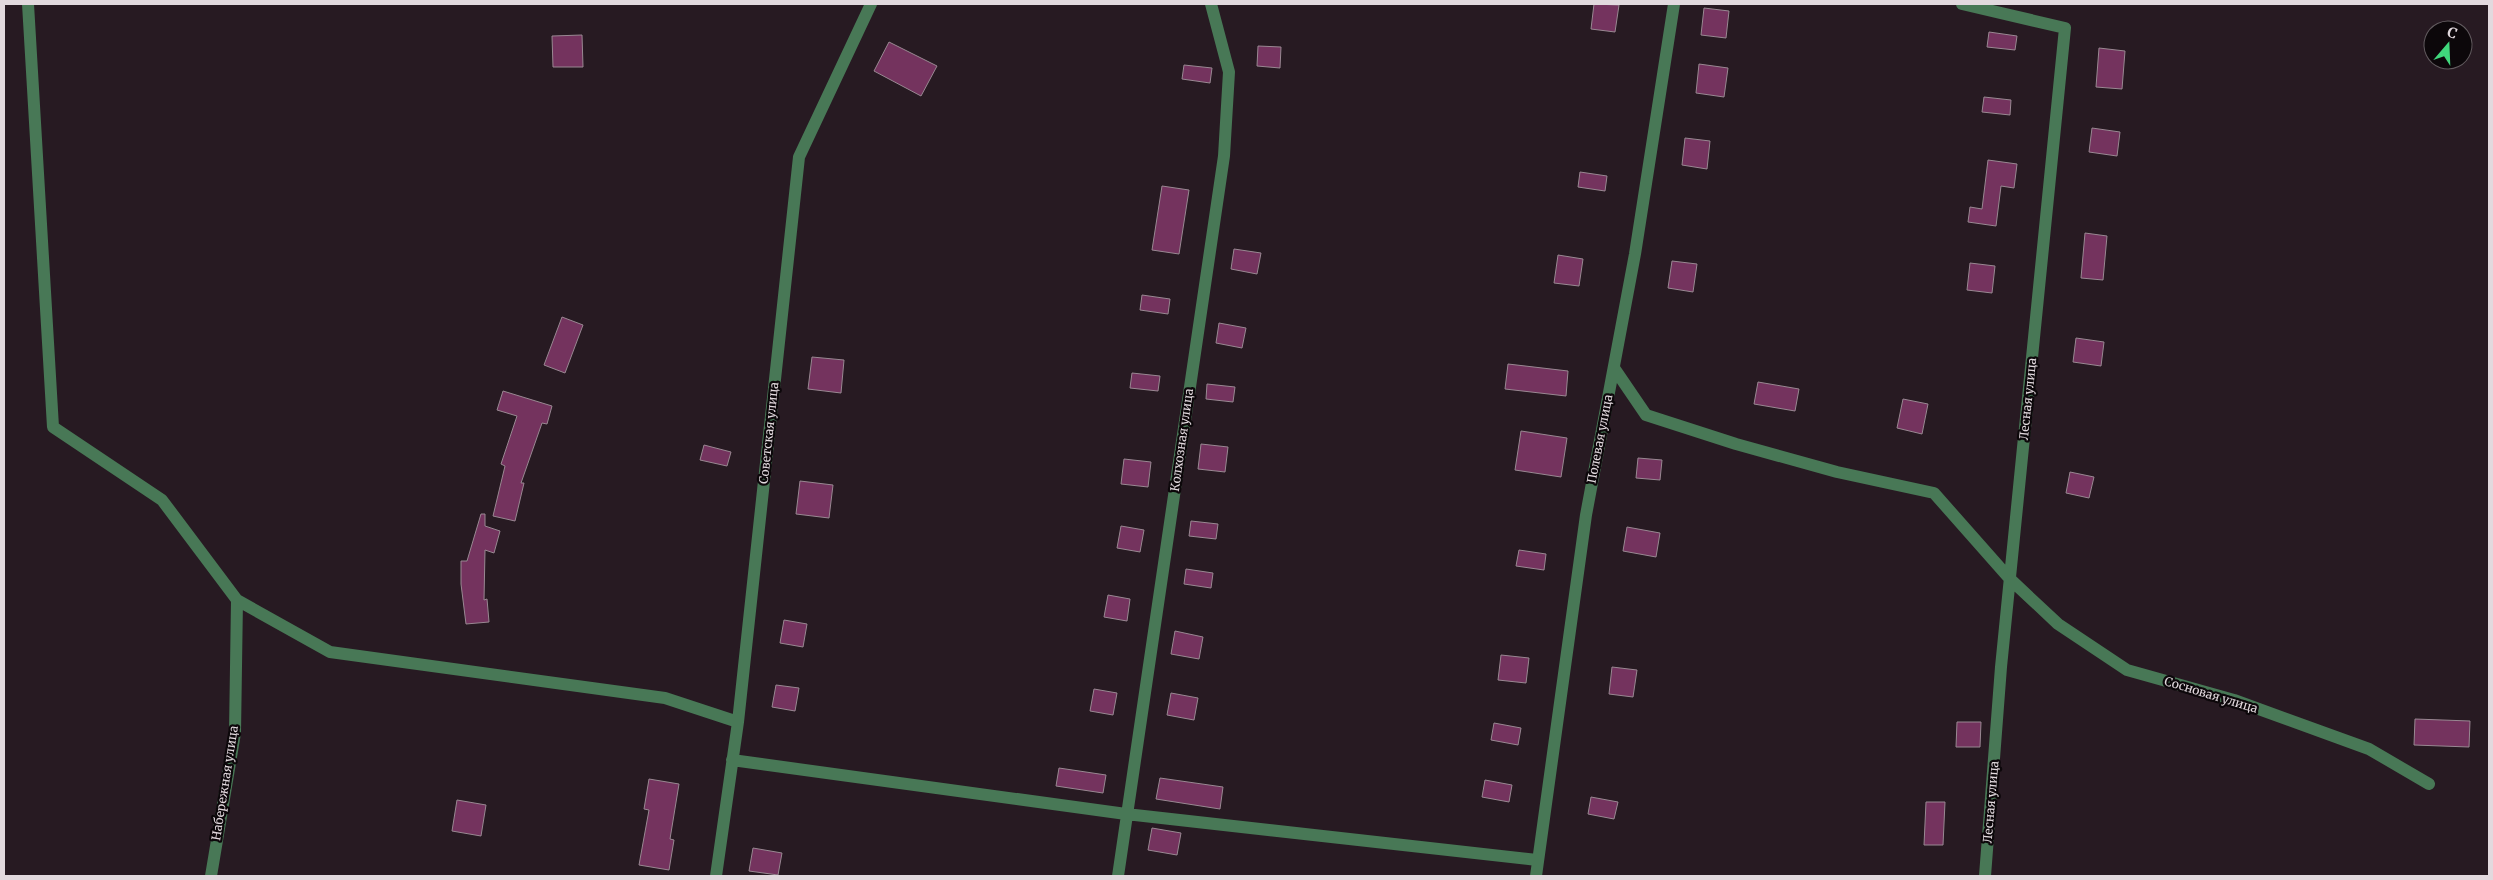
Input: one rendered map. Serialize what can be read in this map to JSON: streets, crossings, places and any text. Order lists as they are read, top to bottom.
{
  "streets": {
    "street": [
      "Лесная улица",
      "Советская улица",
      "Полевая улица",
      "Колхозная улица",
      "Сосновая улица",
      "Набережная улица"
    ]
  },
  "crossings": [
    ["Лесная улица", "Сосновая улица"],
    ["Полевая улица", "Сосновая улица"]
  ],
  "north": "top"
}
